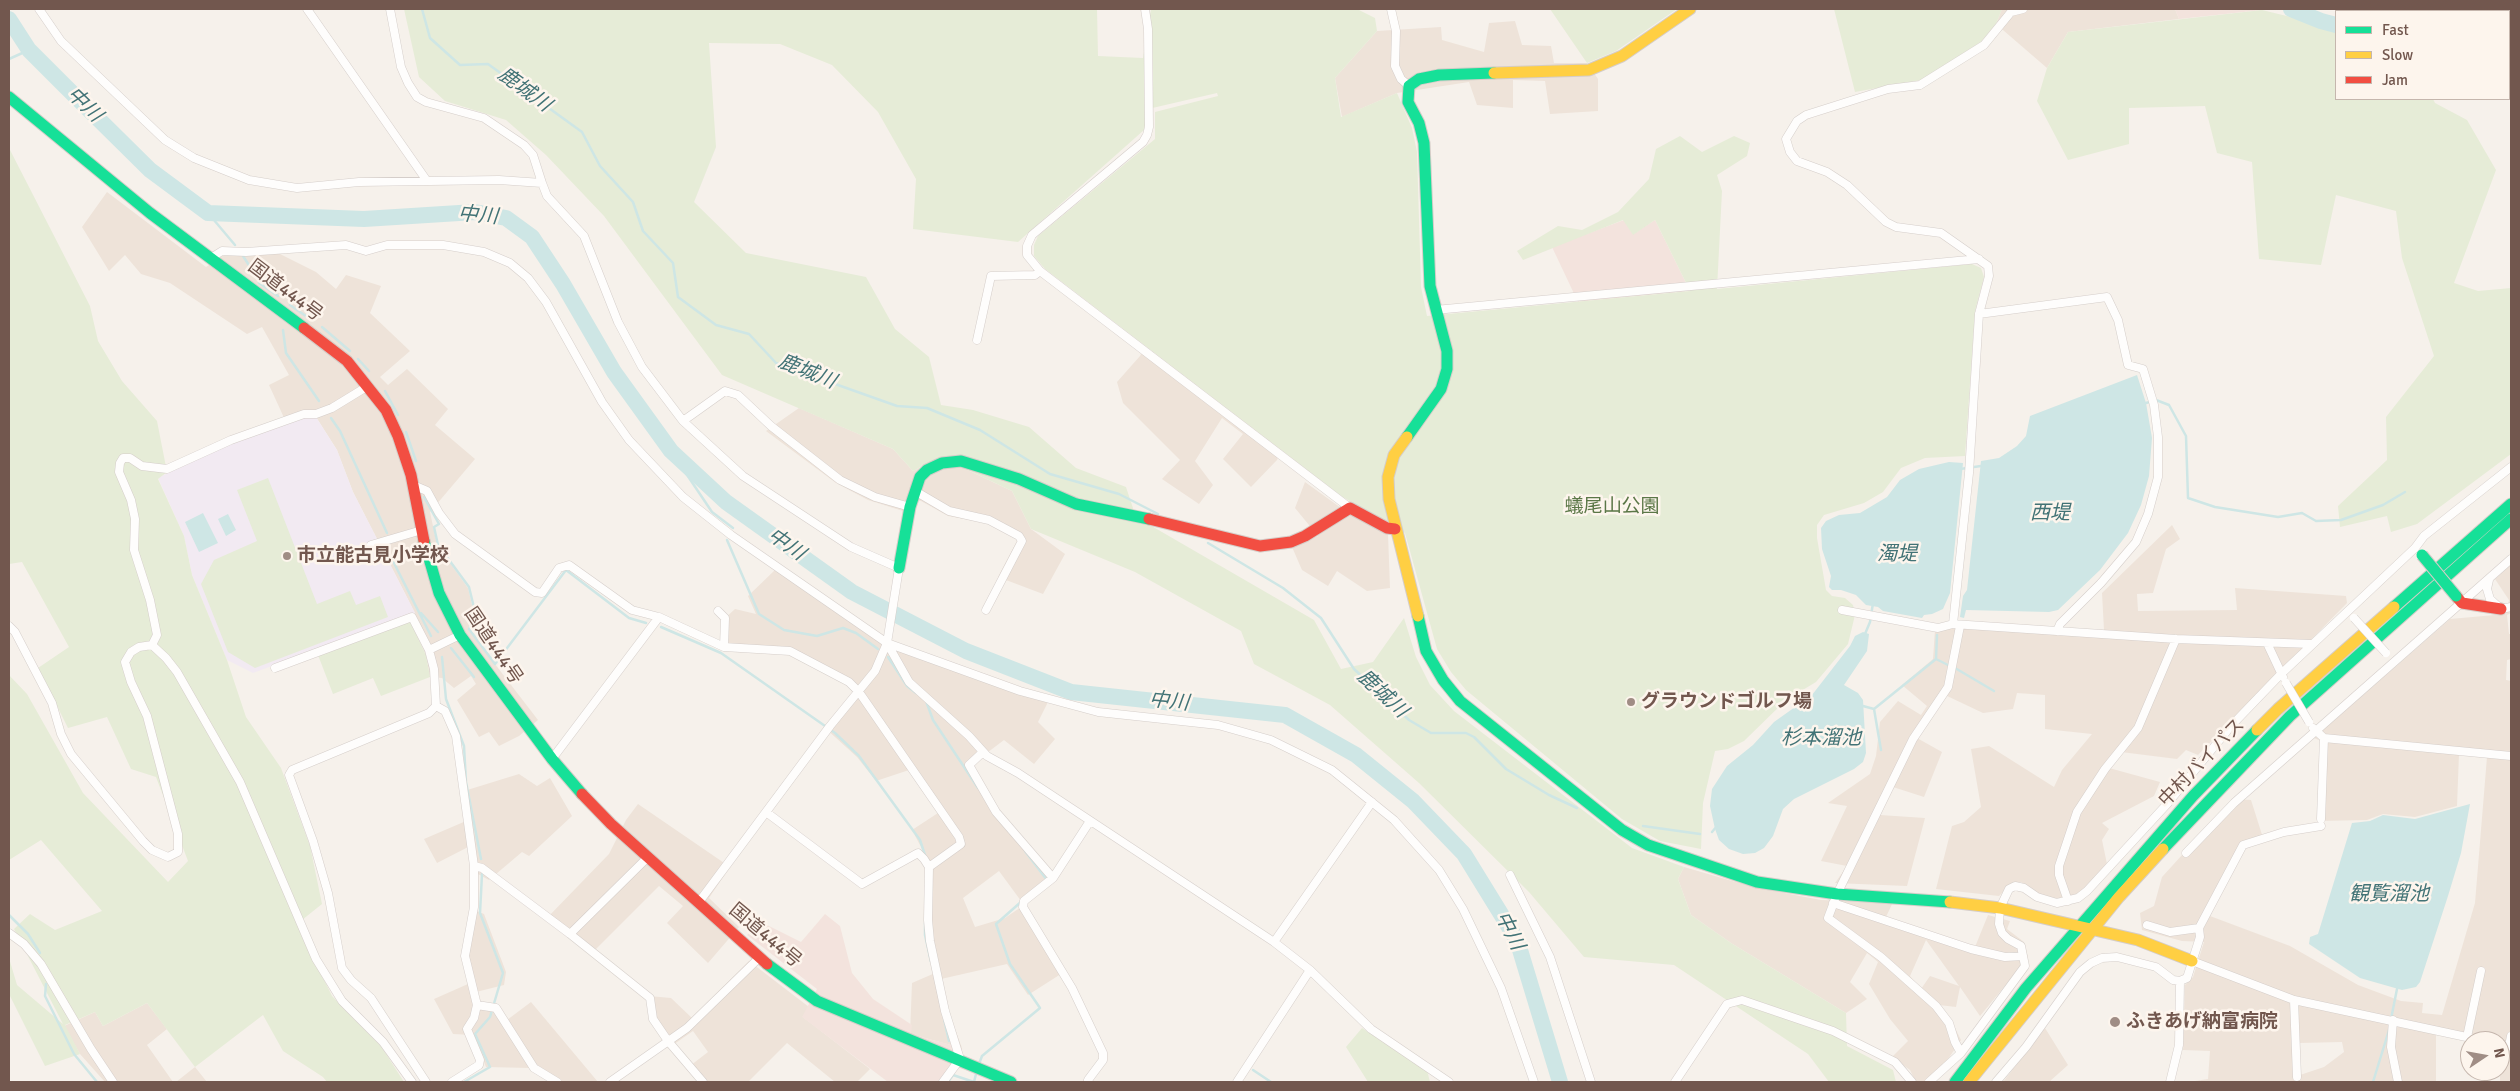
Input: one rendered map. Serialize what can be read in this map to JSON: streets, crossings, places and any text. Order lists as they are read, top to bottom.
{
  "streets": {
    "main road": ["国道444号", "中村バイパス"]
  },
  "water": [
    "鹿城川",
    "中川",
    "西堤",
    "濁堤",
    "杉本溜池",
    "観覧溜池"
  ],
  "parks": ["蟻尾山公園"],
  "places": ["市立能古見小学校", "グラウンドゴルフ場", "ふきあげ納富病院"],
  "legend": ["Fast", "Slow", "Jam"],
  "north": "right"
}
